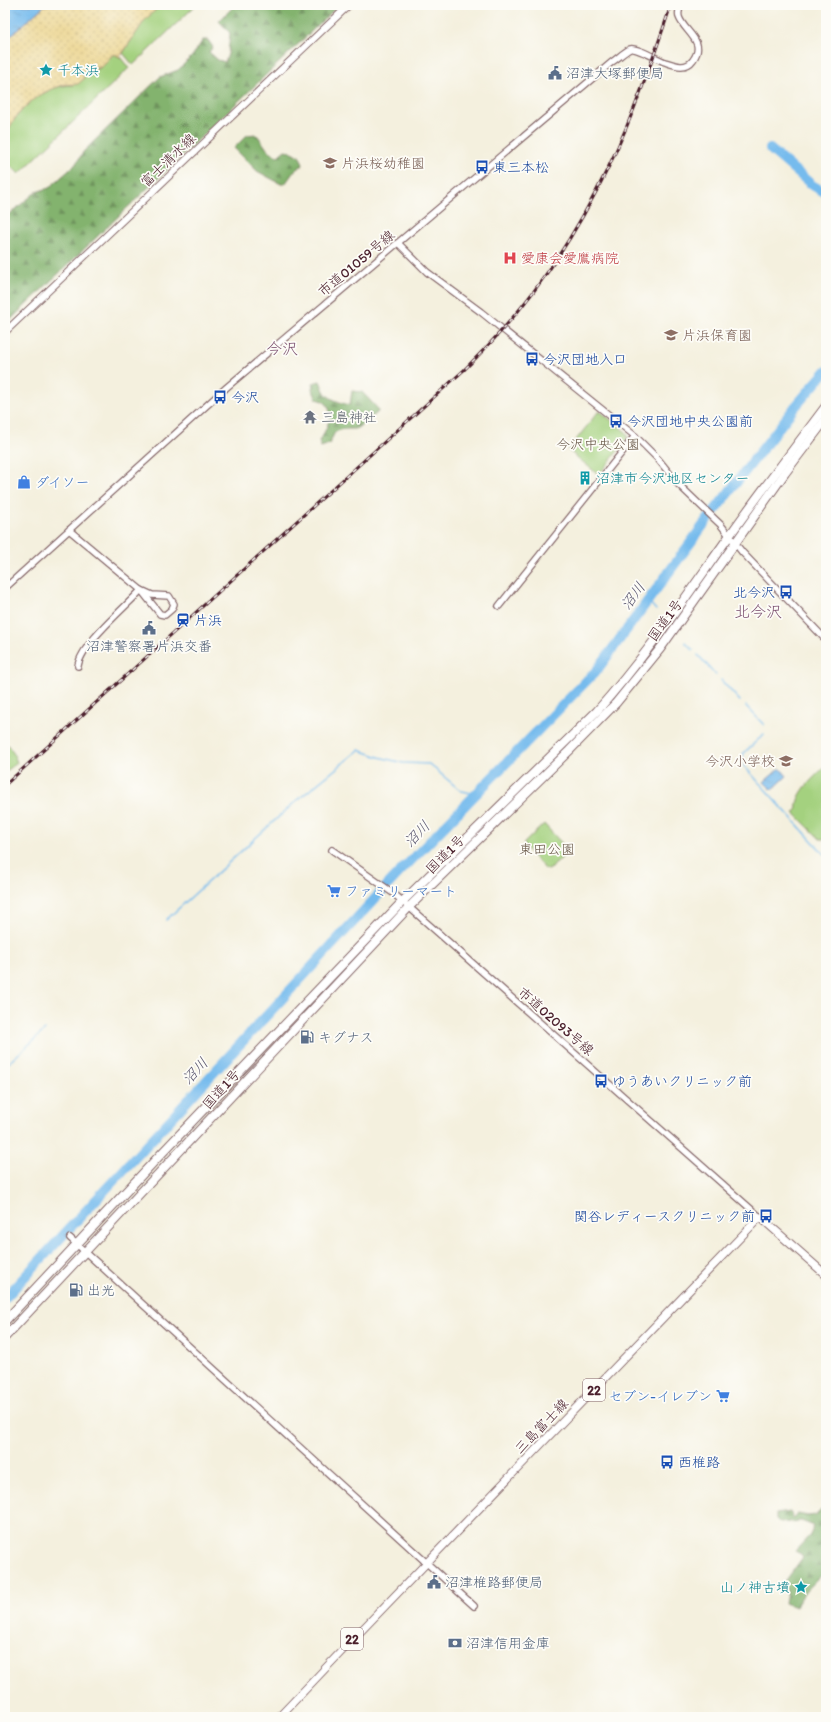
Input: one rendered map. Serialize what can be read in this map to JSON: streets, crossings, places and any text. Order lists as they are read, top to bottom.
{
  "streets": {
    "highway": ["国道1号"],
    "main road": ["富士清水線", "22", "三島富士線"],
    "street": ["市道01059号線", "市道02093号線"]
  },
  "crossings": [
    ["国道1号", "市道02093号線"],
    ["市道02093号線", "三島富士線"]
  ],
  "districts": ["今沢", "北今沢"],
  "water": ["沼川"],
  "parks": ["今沢中央公園", "東田公園"],
  "places": {
    "place": ["千本浜", "山ノ神古墳"],
    "public building": ["沼津大塚郵便局", "沼津警察署片浜交番", "沼津椎路郵便局"],
    "school or university": ["片浜桜幼稚園", "片浜保育園", "今沢小学校"],
    "bus stop": [
      "東三本松",
      "今沢団地入口",
      "今沢",
      "今沢団地中央公園前",
      "北今沢",
      "ゆうあいクリニック前",
      "関谷レディースクリニック前",
      "西椎路"
    ],
    "hospital": ["愛康会愛鷹病院"],
    "temple": ["三島神社"],
    "building": ["沼津市今沢地区センター"],
    "shop": ["ダイソー"],
    "station": ["片浜"],
    "supermarket": ["ファミリーマート", "セブン-イレブン"],
    "fuel station": ["キグナス", "出光"],
    "bank": ["沼津信用金庫"]
  }
}
